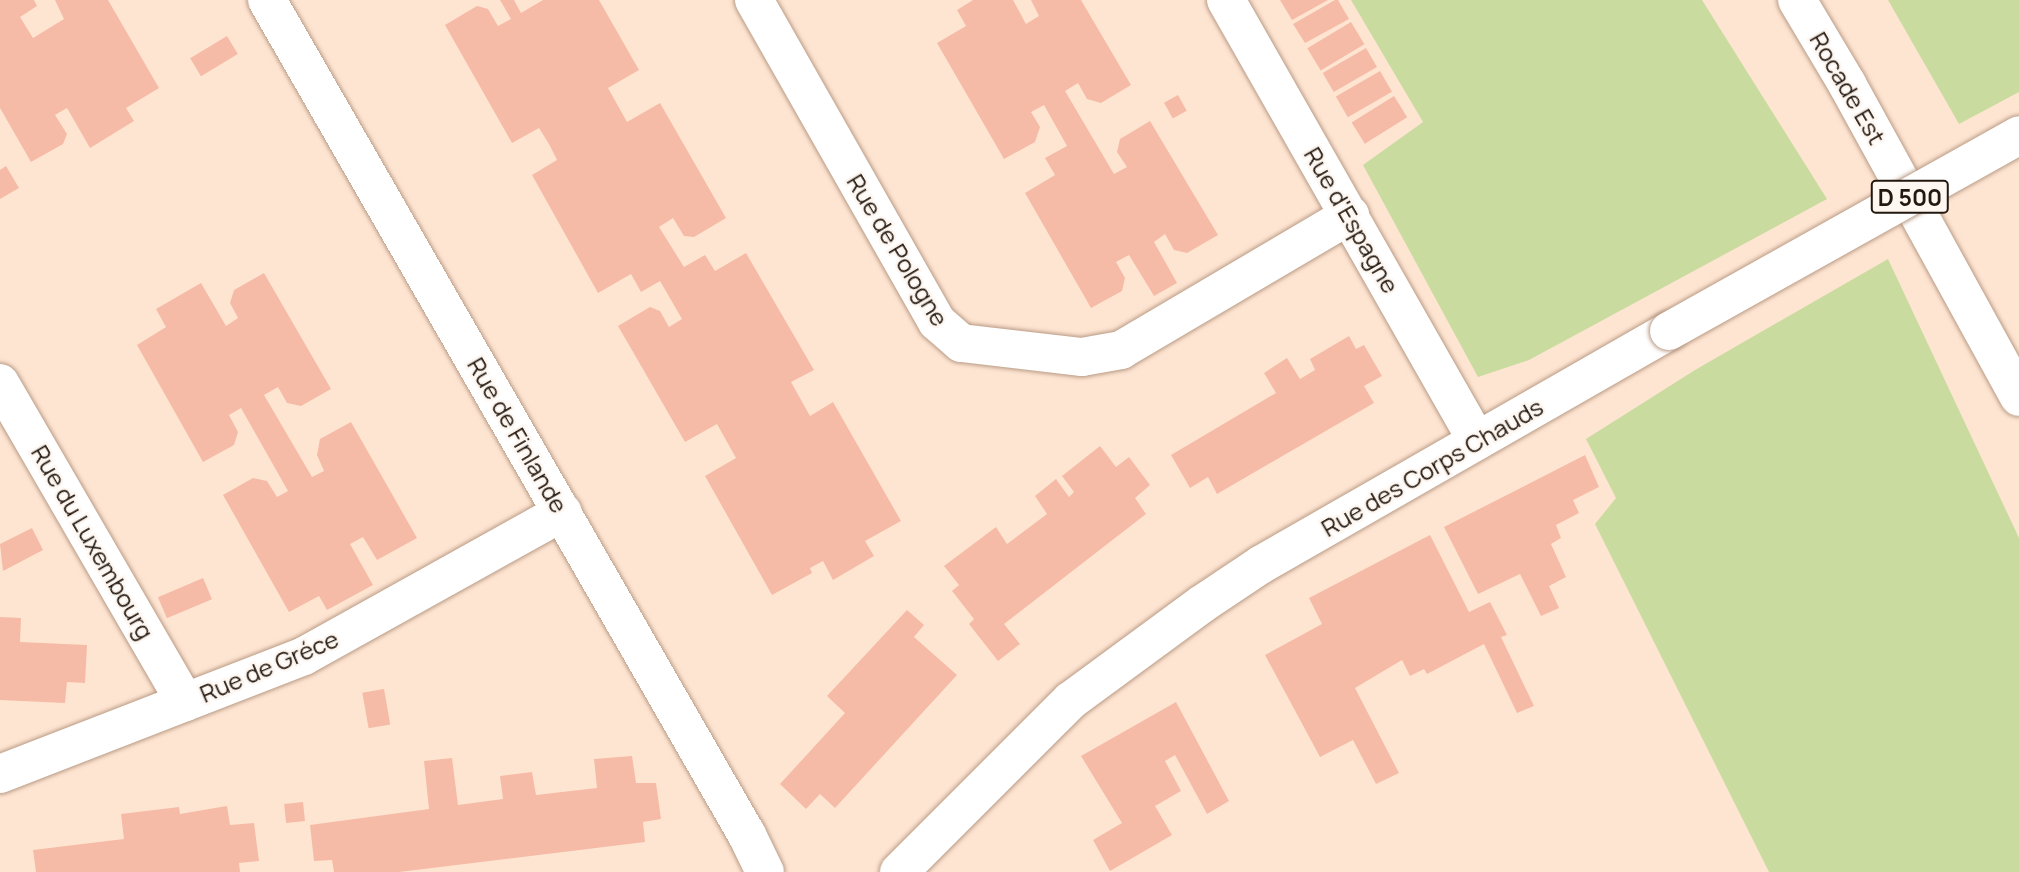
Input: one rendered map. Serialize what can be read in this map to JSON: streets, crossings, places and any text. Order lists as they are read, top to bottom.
{
  "streets": {
    "main road": [
      "Rocade Est",
      "D 500",
      "Rue d'Espagne",
      "Rue de Pologne",
      "Rue de Finlande",
      "Rue des Corps Chauds",
      "Rue du Luxembourg",
      "Rue de Gréce"
    ]
  },
  "crossings": [
    ["Rue d'Espagne", "Rue de Pologne"],
    ["Rue d'Espagne", "Rue des Corps Chauds"],
    ["Rue de Finlande", "Rue de Gréce"],
    ["Rue du Luxembourg", "Rue de Gréce"]
  ]
}
